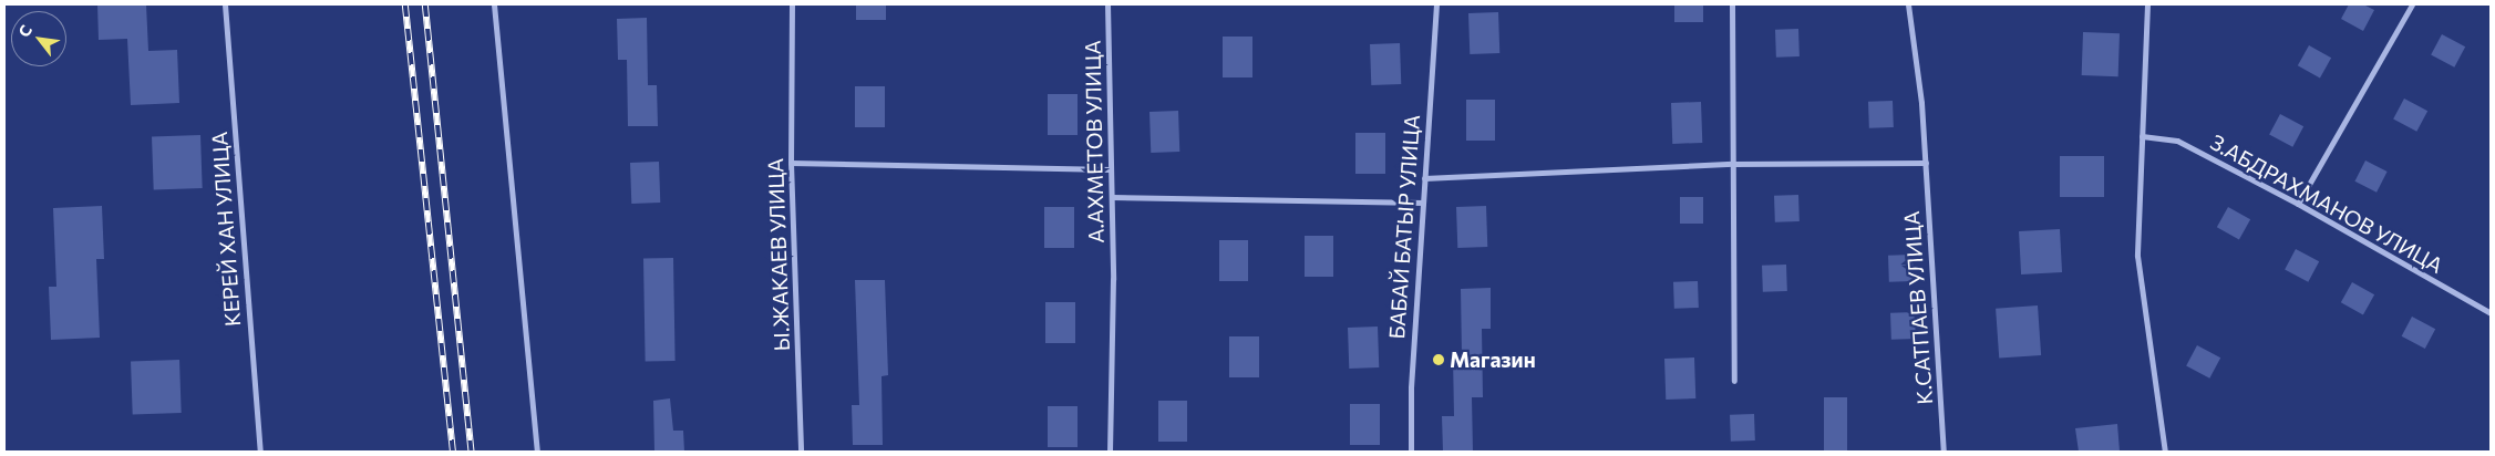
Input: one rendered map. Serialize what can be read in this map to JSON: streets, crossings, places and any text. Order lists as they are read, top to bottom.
{
  "streets": {
    "street": [
      "А.АХМЕТОВ УЛИЦА",
      "З.АБДРАХМАНОВ УЛИЦА",
      "БАБАЙ БАТЫР УЛИЦА",
      "КЕРЕЙ ХАН УЛИЦА",
      "Ы.ЖАКАЕВ УЛИЦА",
      "К.САТПАЕВ УЛИЦА"
    ]
  },
  "places": ["Магазин"],
  "north": "top left"
}
